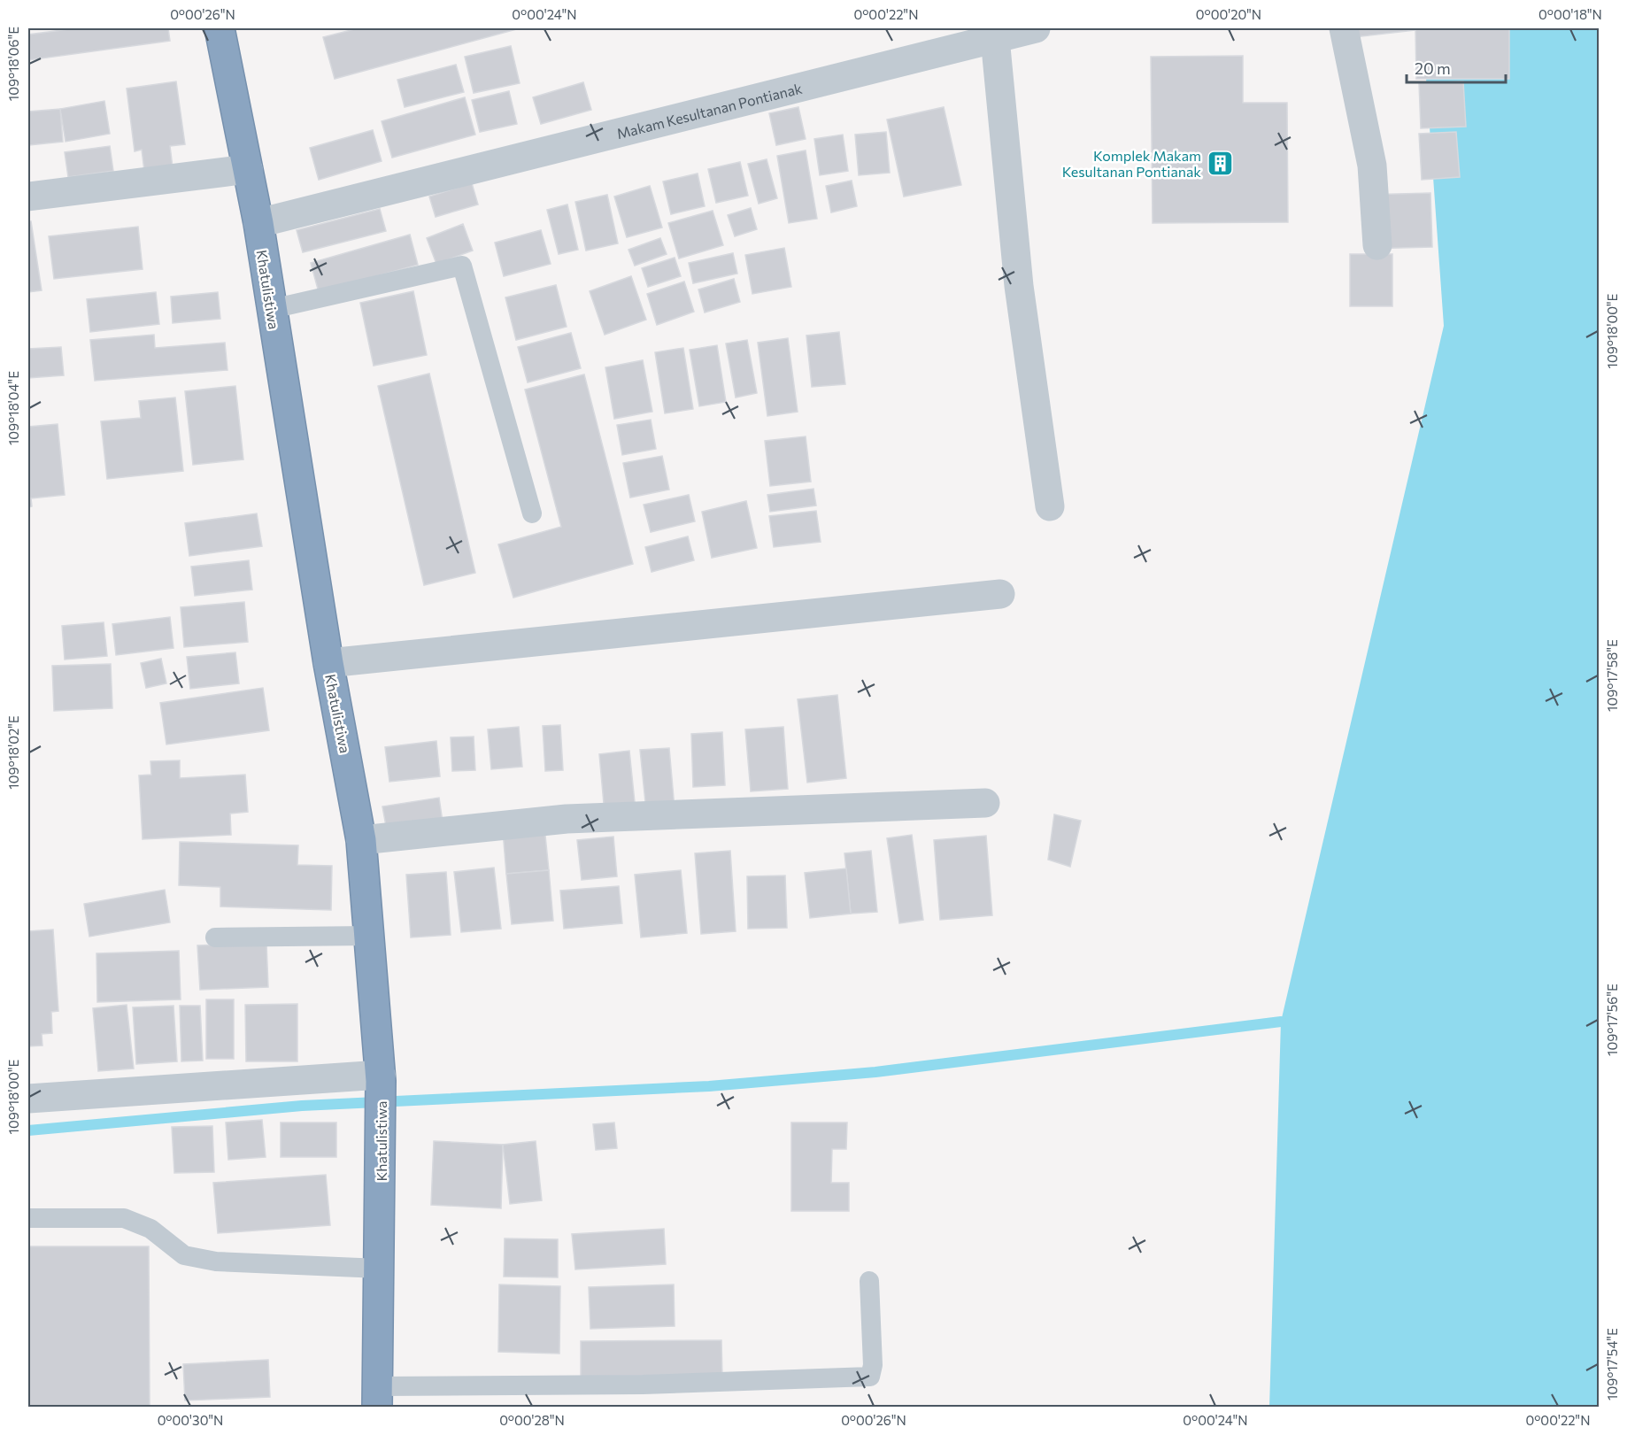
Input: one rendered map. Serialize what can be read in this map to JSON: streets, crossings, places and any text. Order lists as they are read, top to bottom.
{
  "streets": {
    "highway": ["Khatulistiwa"],
    "street": ["Makam Kesultanan Pontianak"]
  },
  "crossings": [
    ["Makam Kesultanan Pontianak", "Khatulistiwa"]
  ],
  "places": {
    "building": ["Komplek Makam Kesultanan Pontianak"]
  },
  "scale_bar": "20 m",
  "coordinates": [
    "0°00'26\"N",
    "0°00'24\"N",
    "0°00'22\"N",
    "0°00'20\"N",
    "0°00'18\"N",
    "109°18'06\"E",
    "109°18'00\"E",
    "109°18'04\"E",
    "109°17'58\"E",
    "109°18'02\"E",
    "109°17'56\"E",
    "109°17'54\"E",
    "0°00'30\"N",
    "0°00'28\"N"
  ]
}
